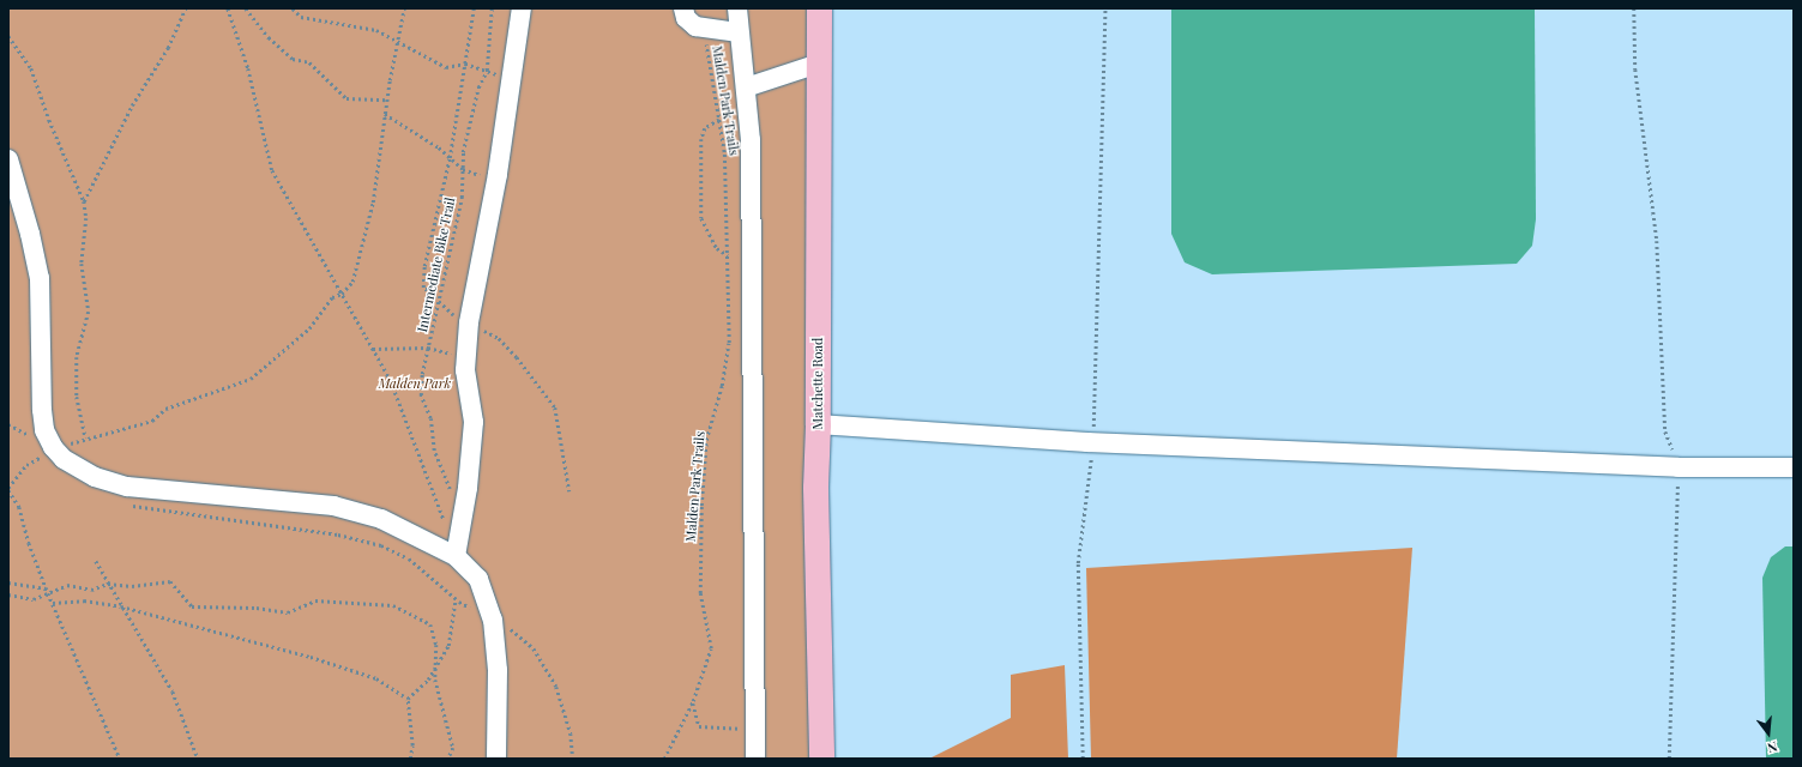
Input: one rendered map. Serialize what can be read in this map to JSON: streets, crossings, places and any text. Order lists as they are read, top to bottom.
{
  "streets": {
    "main road": ["Matchette Road"],
    "path": ["Malden Park Trails", "Intermediate Bike Trail"]
  },
  "parks": ["Malden Park"],
  "north": "bottom"
}
